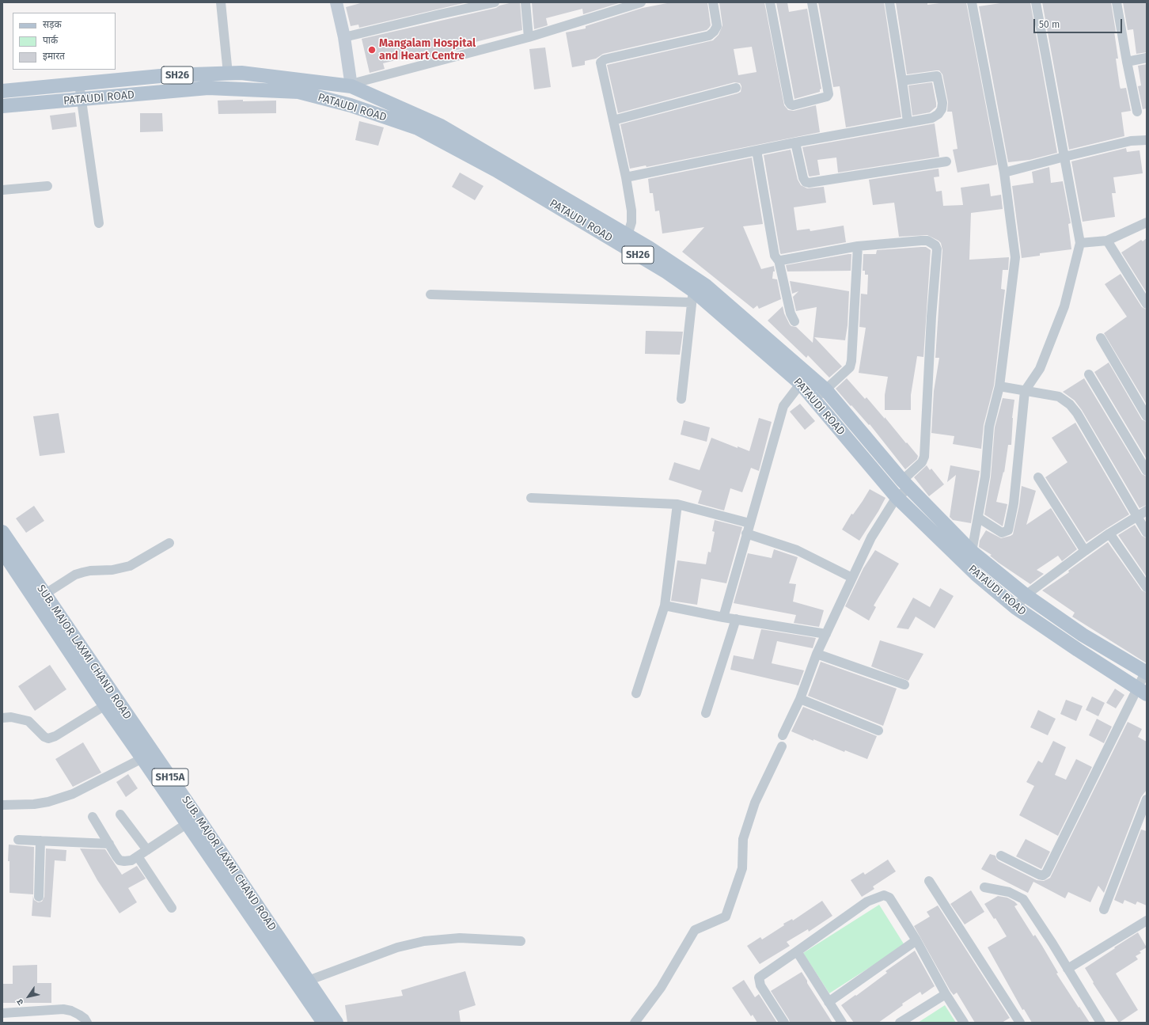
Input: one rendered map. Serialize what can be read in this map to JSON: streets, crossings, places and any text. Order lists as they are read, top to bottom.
{
  "streets": {
    "main road": [
      "SH26",
      "PATAUDI ROAD",
      "SUB. MAJOR LAXMI CHAND ROAD",
      "SH15A"
    ]
  },
  "crossings": [
    ["SH26", "PATAUDI ROAD"]
  ],
  "places": ["Mangalam Hospital and Heart Centre"],
  "legend": ["सड़क", "पार्क", "इमारत"],
  "scale_bar": "50 m",
  "north": "bottom left"
}
